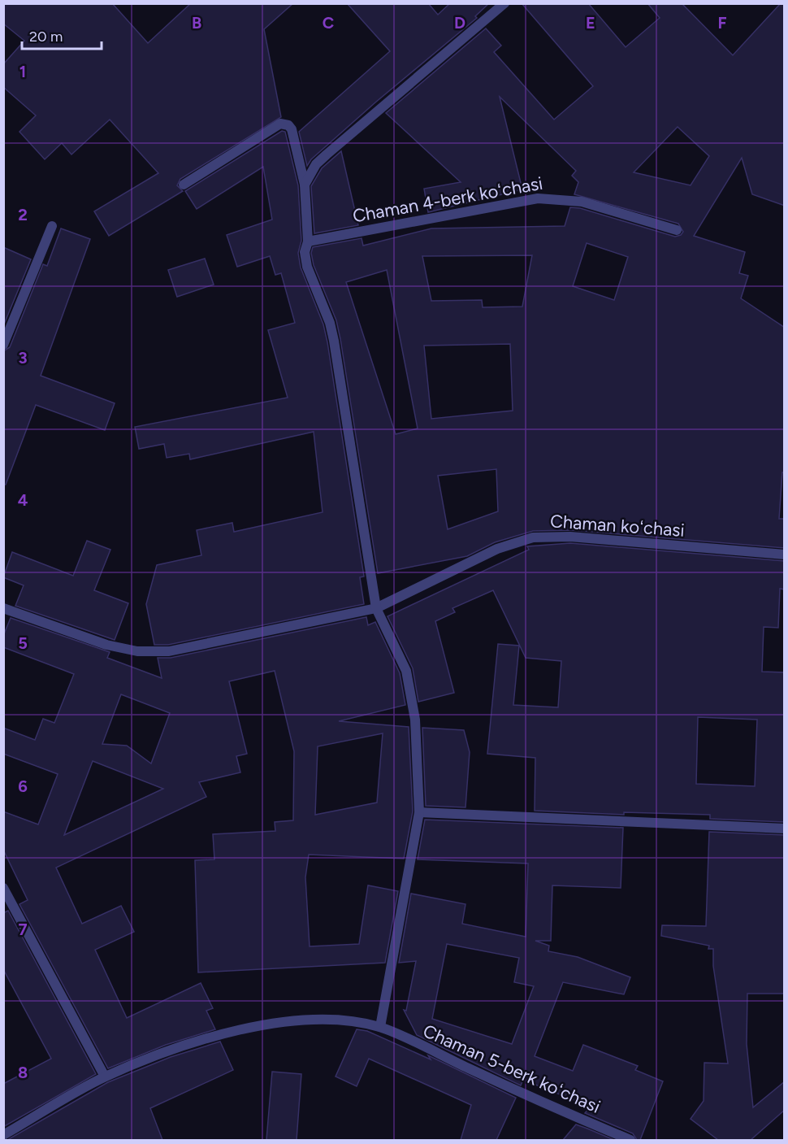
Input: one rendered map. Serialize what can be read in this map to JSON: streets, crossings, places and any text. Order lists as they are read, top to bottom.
{
  "streets": {
    "street": ["Chaman 4-berk koʻchasi", "Chaman koʻchasi", "Chaman 5-berk koʻchasi"]
  },
  "scale_bar": "20 m",
  "grid": {
    "columns": [
      "B",
      "C",
      "D",
      "E",
      "F"
    ],
    "rows": [
      "1",
      "2",
      "3",
      "4",
      "5",
      "6",
      "7",
      "8"
    ]
  }
}
